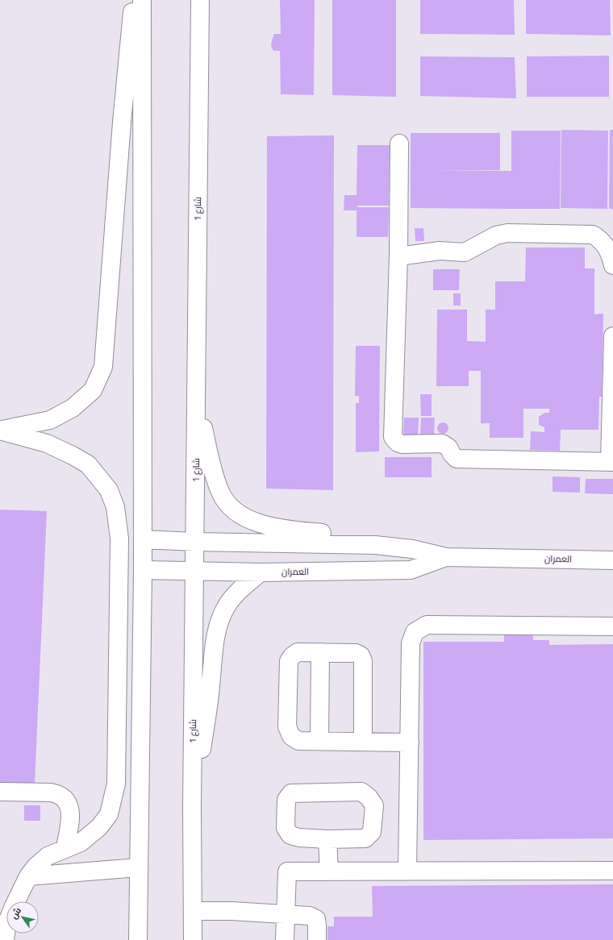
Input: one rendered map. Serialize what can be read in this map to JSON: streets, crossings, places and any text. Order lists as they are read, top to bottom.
{
  "streets": {
    "street": ["شارع 1", "العمران"]
  },
  "crossings": [
    ["شارع 1", "العمران"]
  ],
  "north": "top left"
}
